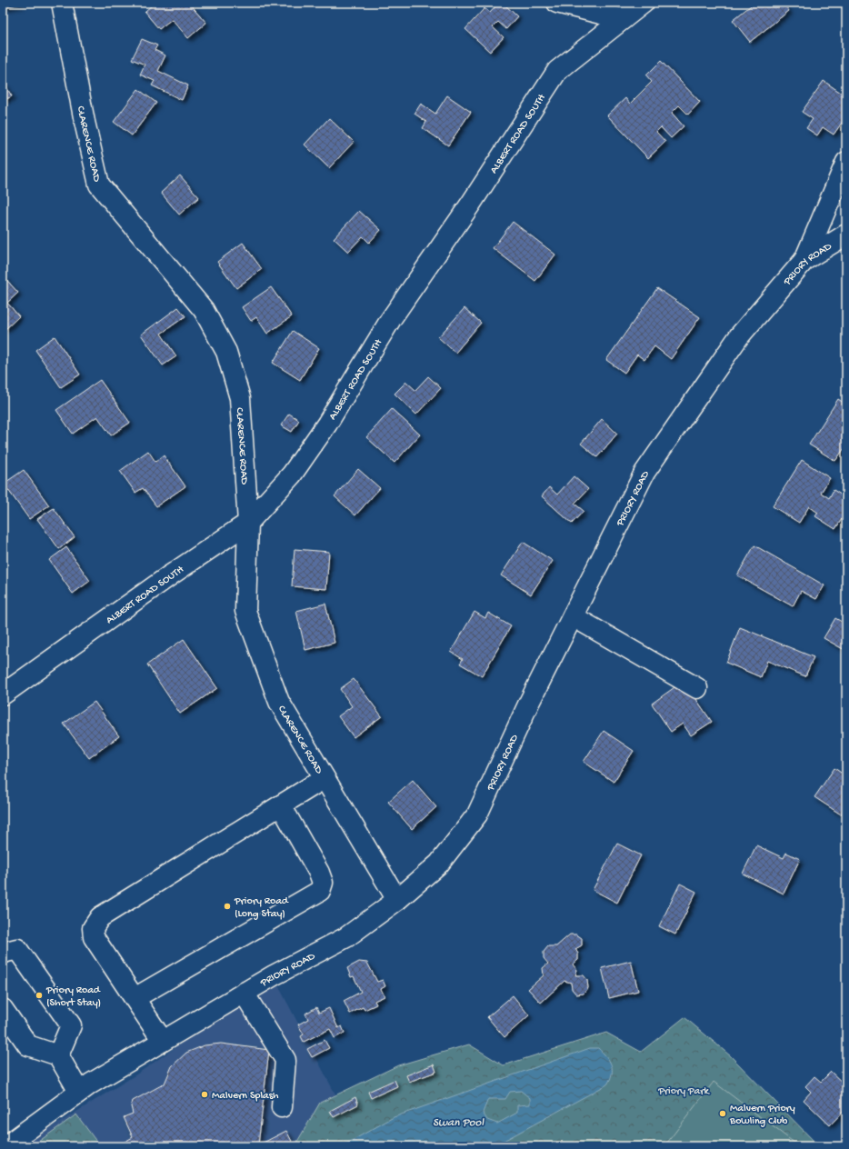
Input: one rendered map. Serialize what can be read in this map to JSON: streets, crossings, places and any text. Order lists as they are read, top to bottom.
{
  "streets": {
    "street": ["ALBERT ROAD SOUTH", "CLARENCE ROAD", "PRIORY ROAD"]
  },
  "crossings": [
    ["ALBERT ROAD SOUTH", "CLARENCE ROAD"],
    ["CLARENCE ROAD", "PRIORY ROAD"]
  ],
  "water": ["Swan Pool"],
  "parks": ["Priory Park"],
  "places": [
    "Priory Road (Long Stay)",
    "Priory Road (Short Stay)",
    "Malvern Splash",
    "Malvern Priory Bowling Club"
  ]
}
